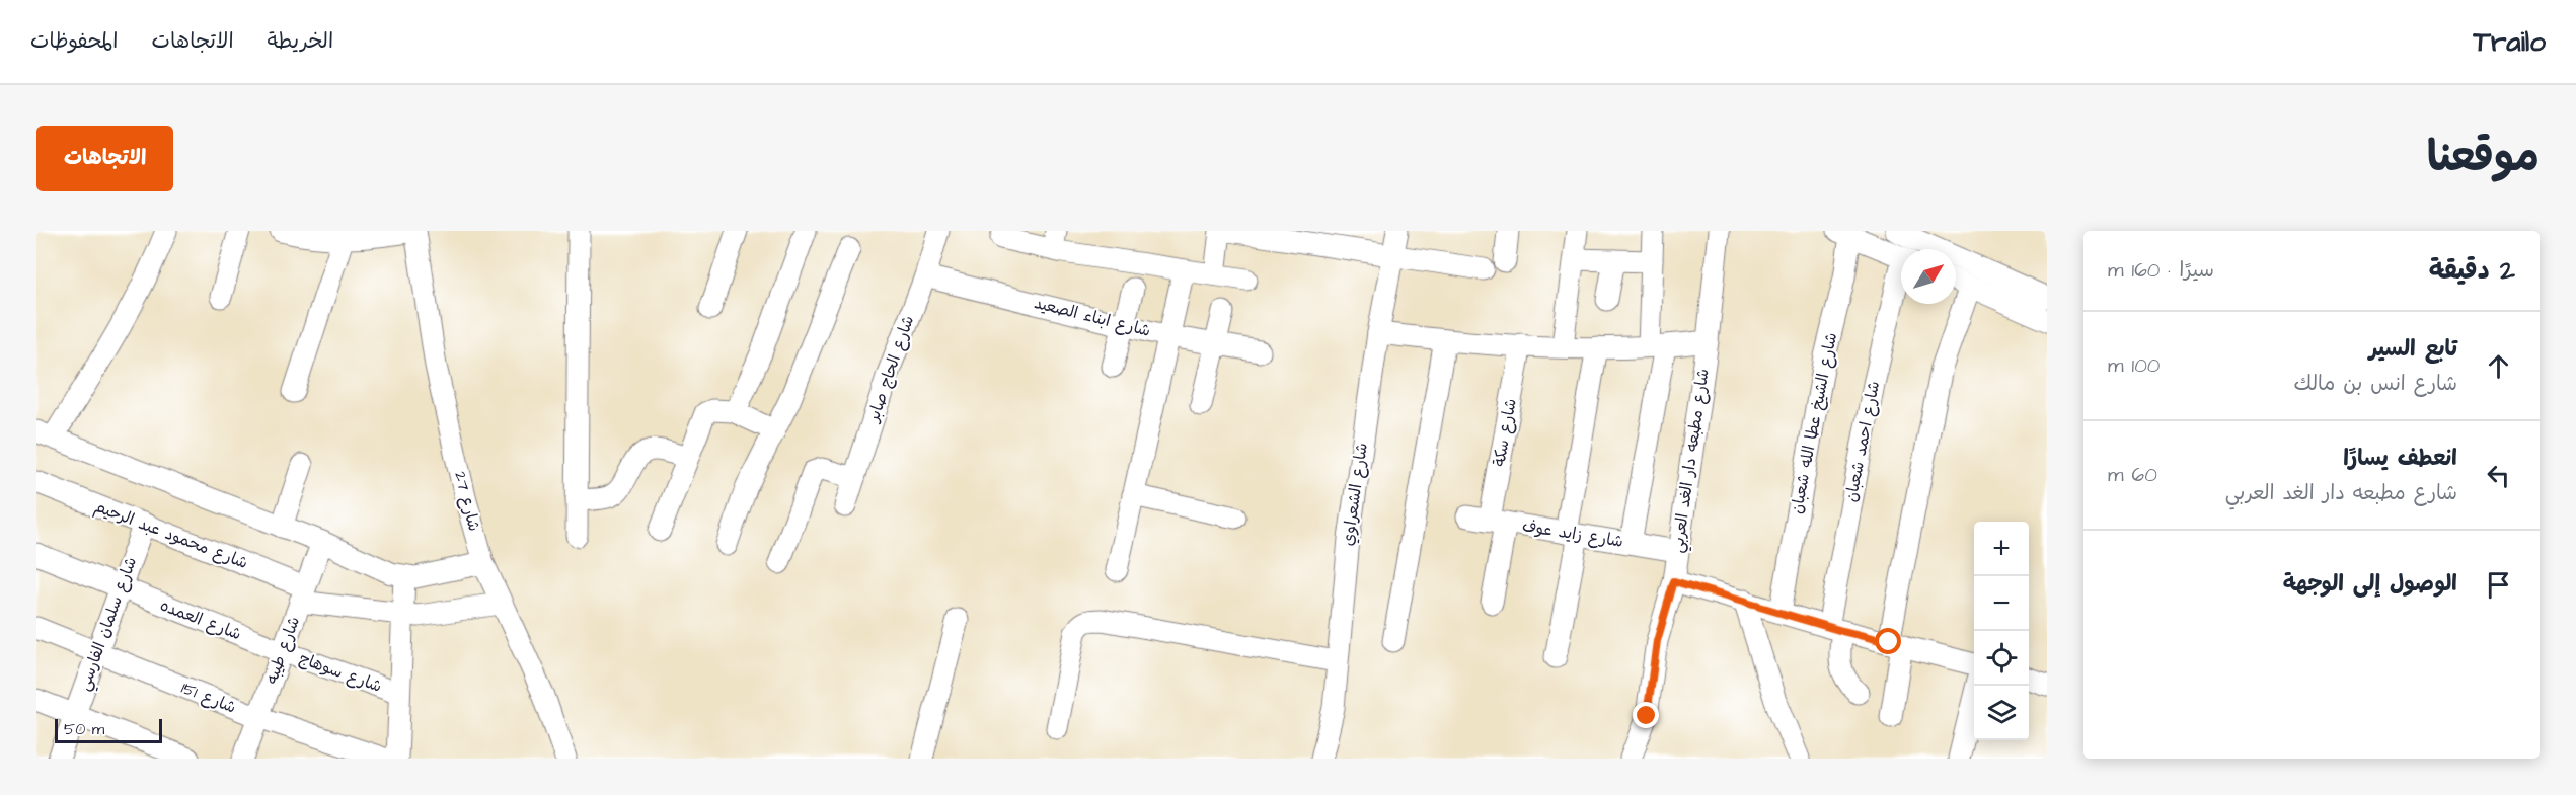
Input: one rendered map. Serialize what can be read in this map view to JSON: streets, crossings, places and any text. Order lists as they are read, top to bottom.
{
  "streets": {
    "street": [
      "شارع ابناء الصعيد",
      "شارع الحاج صابر",
      "شارع الشيخ عطا الله شعبان",
      "شارع سكة",
      "شارع احمد شعبان",
      "شارع مطبعه دار الغد العربي",
      "شارع الشعراوي",
      "شارع 27",
      "شارع زايد عوف",
      "شارع محمود عبد الرحيم",
      "شارع العمده",
      "شارع سلمان الفارسي",
      "شارع طيبه",
      "شارع سوهاج",
      "شارع 151"
    ]
  },
  "crossings": [
    ["شارع ابناء الصعيد", "شارع الحاج صابر"],
    ["شارع سكة", "شارع زايد عوف"],
    ["شارع مطبعه دار الغد العربي", "شارع زايد عوف"],
    ["شارع 27", "شارع محمود عبد الرحيم"],
    ["شارع محمود عبد الرحيم", "شارع سلمان الفارسي"],
    ["شارع محمود عبد الرحيم", "شارع طيبه"],
    ["شارع العمده", "شارع سلمان الفارسي"],
    ["شارع العمده", "شارع طيبه"],
    ["شارع العمده", "شارع سوهاج"],
    ["شارع سلمان الفارسي", "شارع 151"],
    ["شارع طيبه", "شارع سوهاج"],
    ["شارع طيبه", "شارع 151"]
  ],
  "scale_bar": "50 m",
  "north": "top right",
  "page": {
    "header": "Trailo",
    "nav": ["الخريطة", "الاتجاهات", "المحفوظات"],
    "title": "موقعنا",
    "buttons": "الاتجاهات",
    "heading": ["2 دقيقة", "سيرًا · 160 m"],
    "list": [
      ["تابع السير", "شارع انس بن مالك", "100 m"],
      ["انعطف يسارًا", "شارع مطبعه دار الغد العربي", "60 m"],
      "الوصول إلى الوجهة"
    ],
    "map_buttons": ["+", "−"],
    "scale": "50 m"
  }
}
